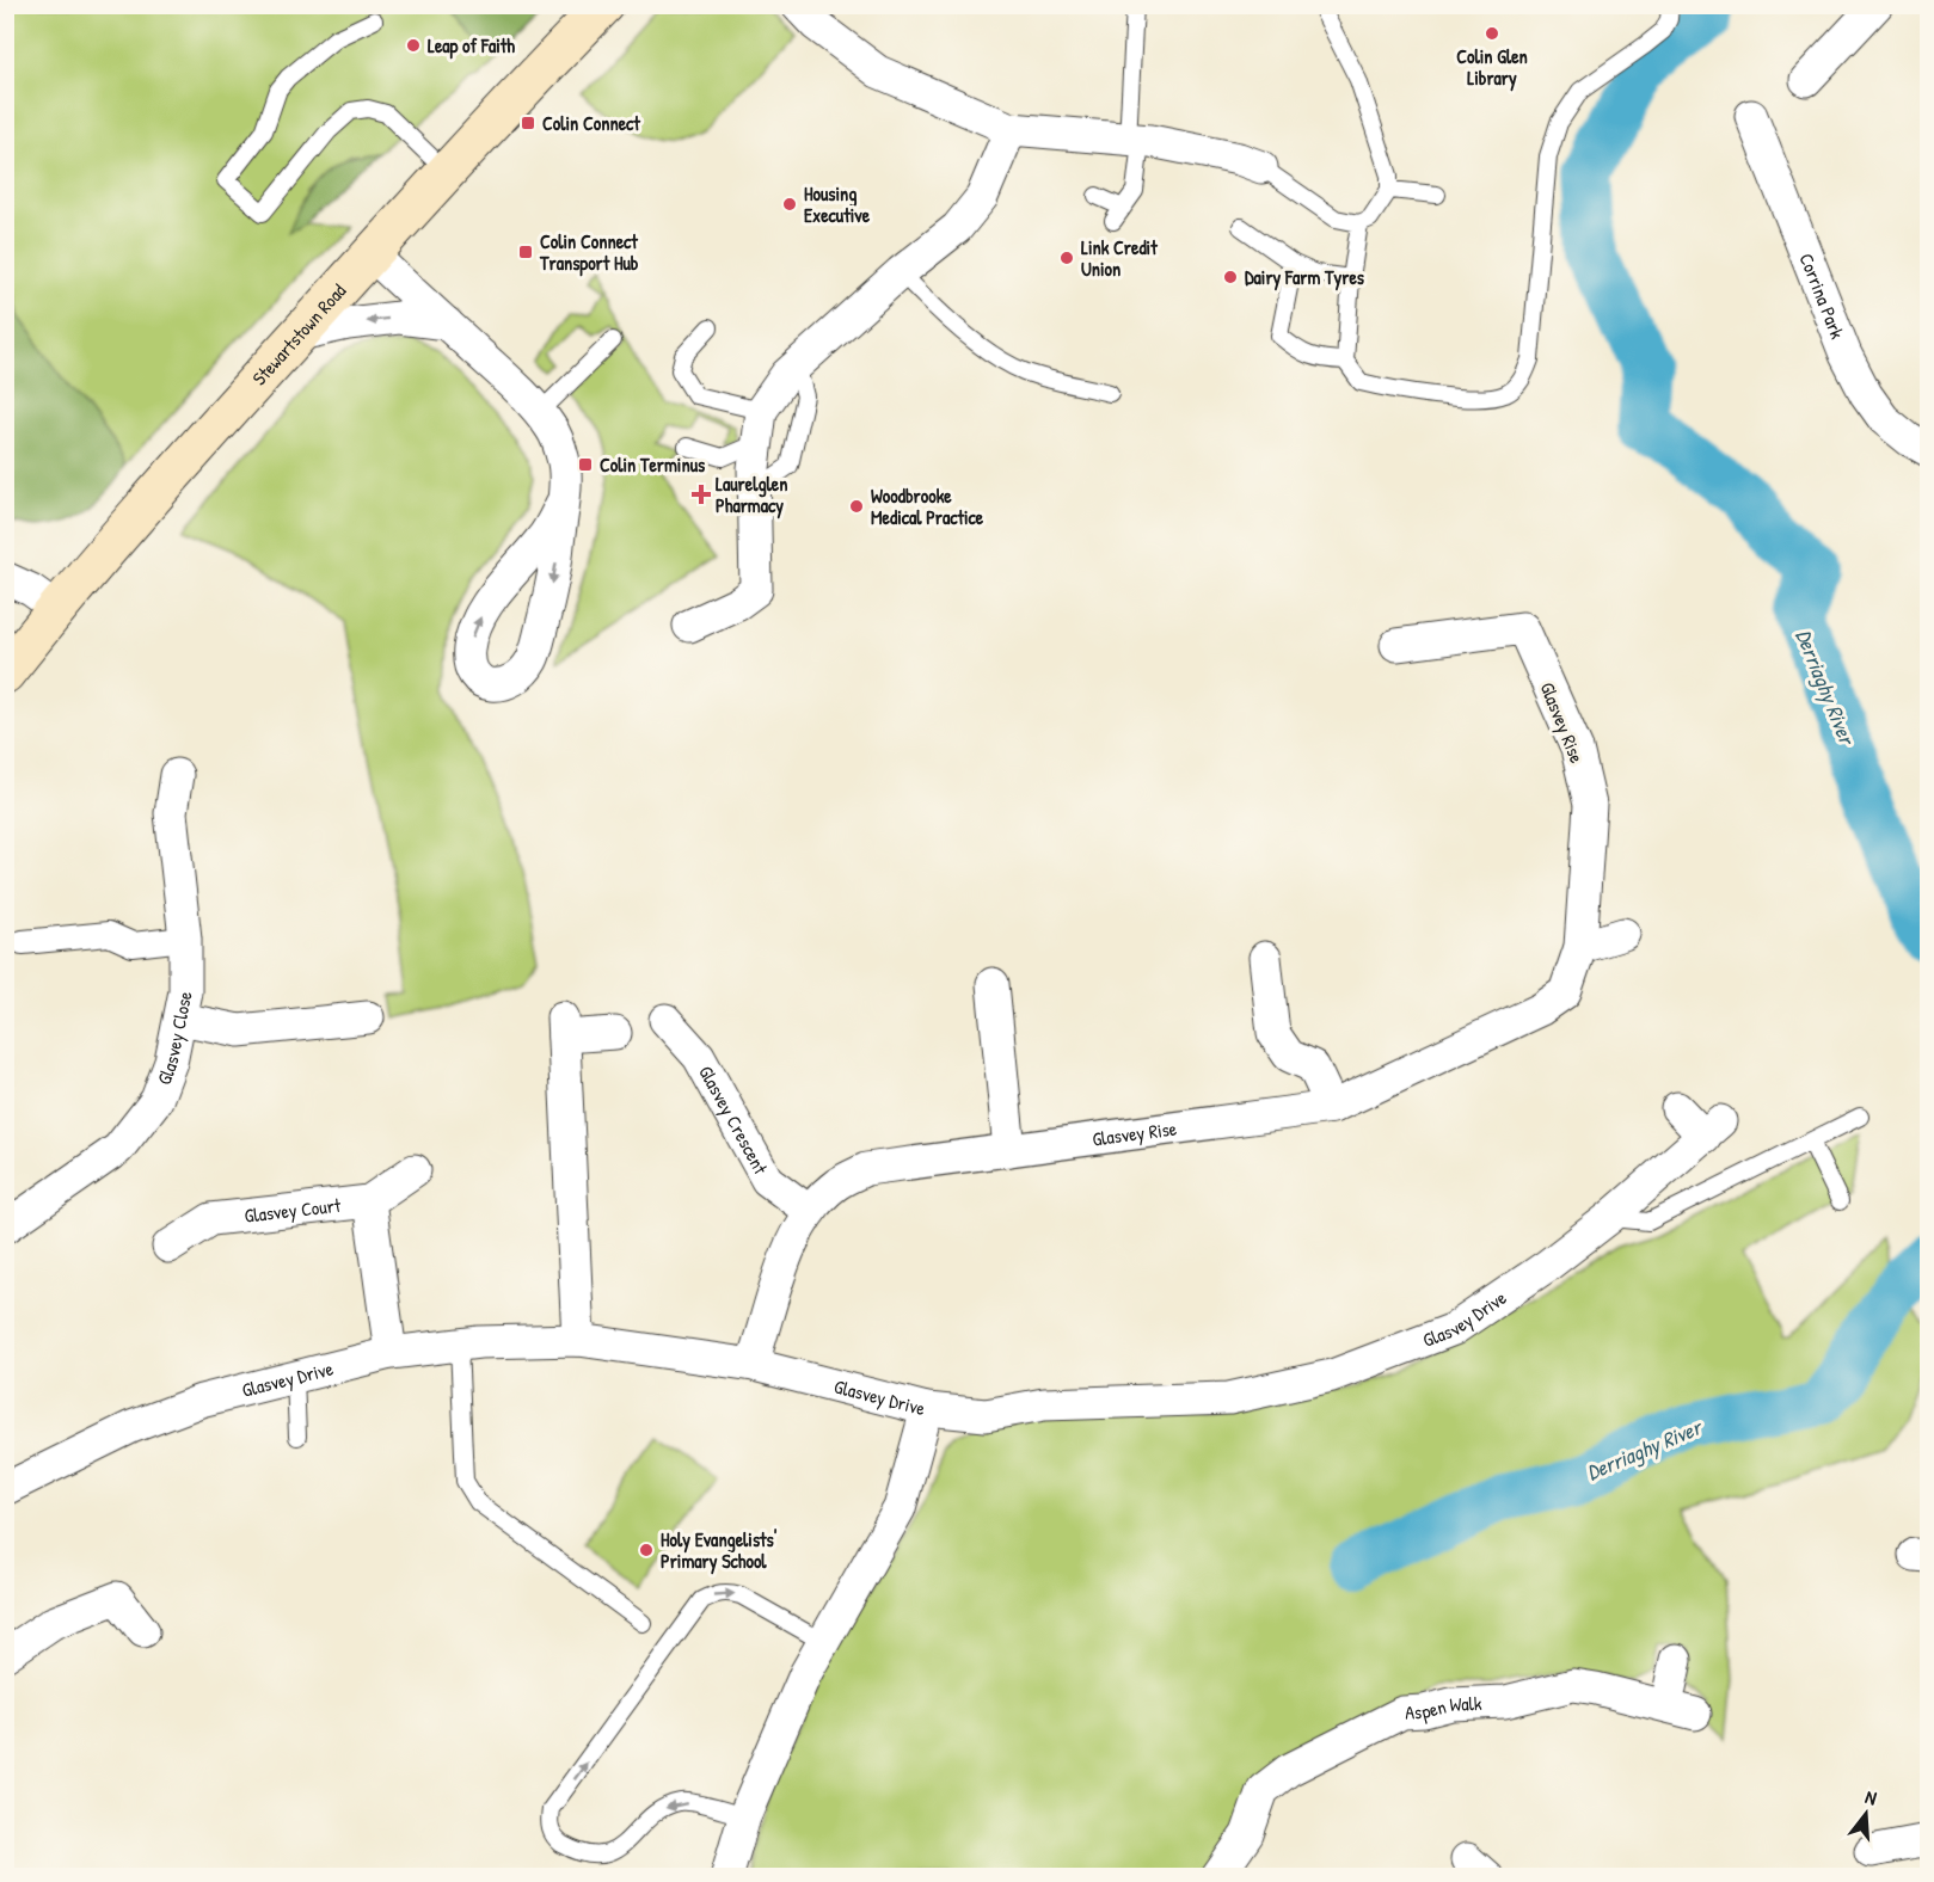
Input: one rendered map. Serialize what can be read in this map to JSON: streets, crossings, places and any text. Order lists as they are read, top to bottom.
{
  "streets": {
    "main road": ["Stewartstown Road"],
    "street": [
      "Corrina Park",
      "Glasvey Rise",
      "Glasvey Close",
      "Glasvey Crescent",
      "Glasvey Court",
      "Glasvey Drive",
      "Aspen Walk"
    ]
  },
  "crossings": [
    ["Glasvey Rise", "Glasvey Crescent"],
    ["Glasvey Rise", "Glasvey Drive"]
  ],
  "water": ["Derriaghy River"],
  "places": {
    "other": [
      "Colin Glen Library",
      "Leap of Faith",
      "Housing Executive",
      "Link Credit Union",
      "Dairy Farm Tyres",
      "Woodbrooke Medical Practice",
      "Holy Evangelists' Primary School"
    ],
    "transit": ["Colin Connect", "Colin Connect Transport Hub", "Colin Terminus"],
    "health": ["Laurelglen Pharmacy"]
  },
  "north": "top"
}
